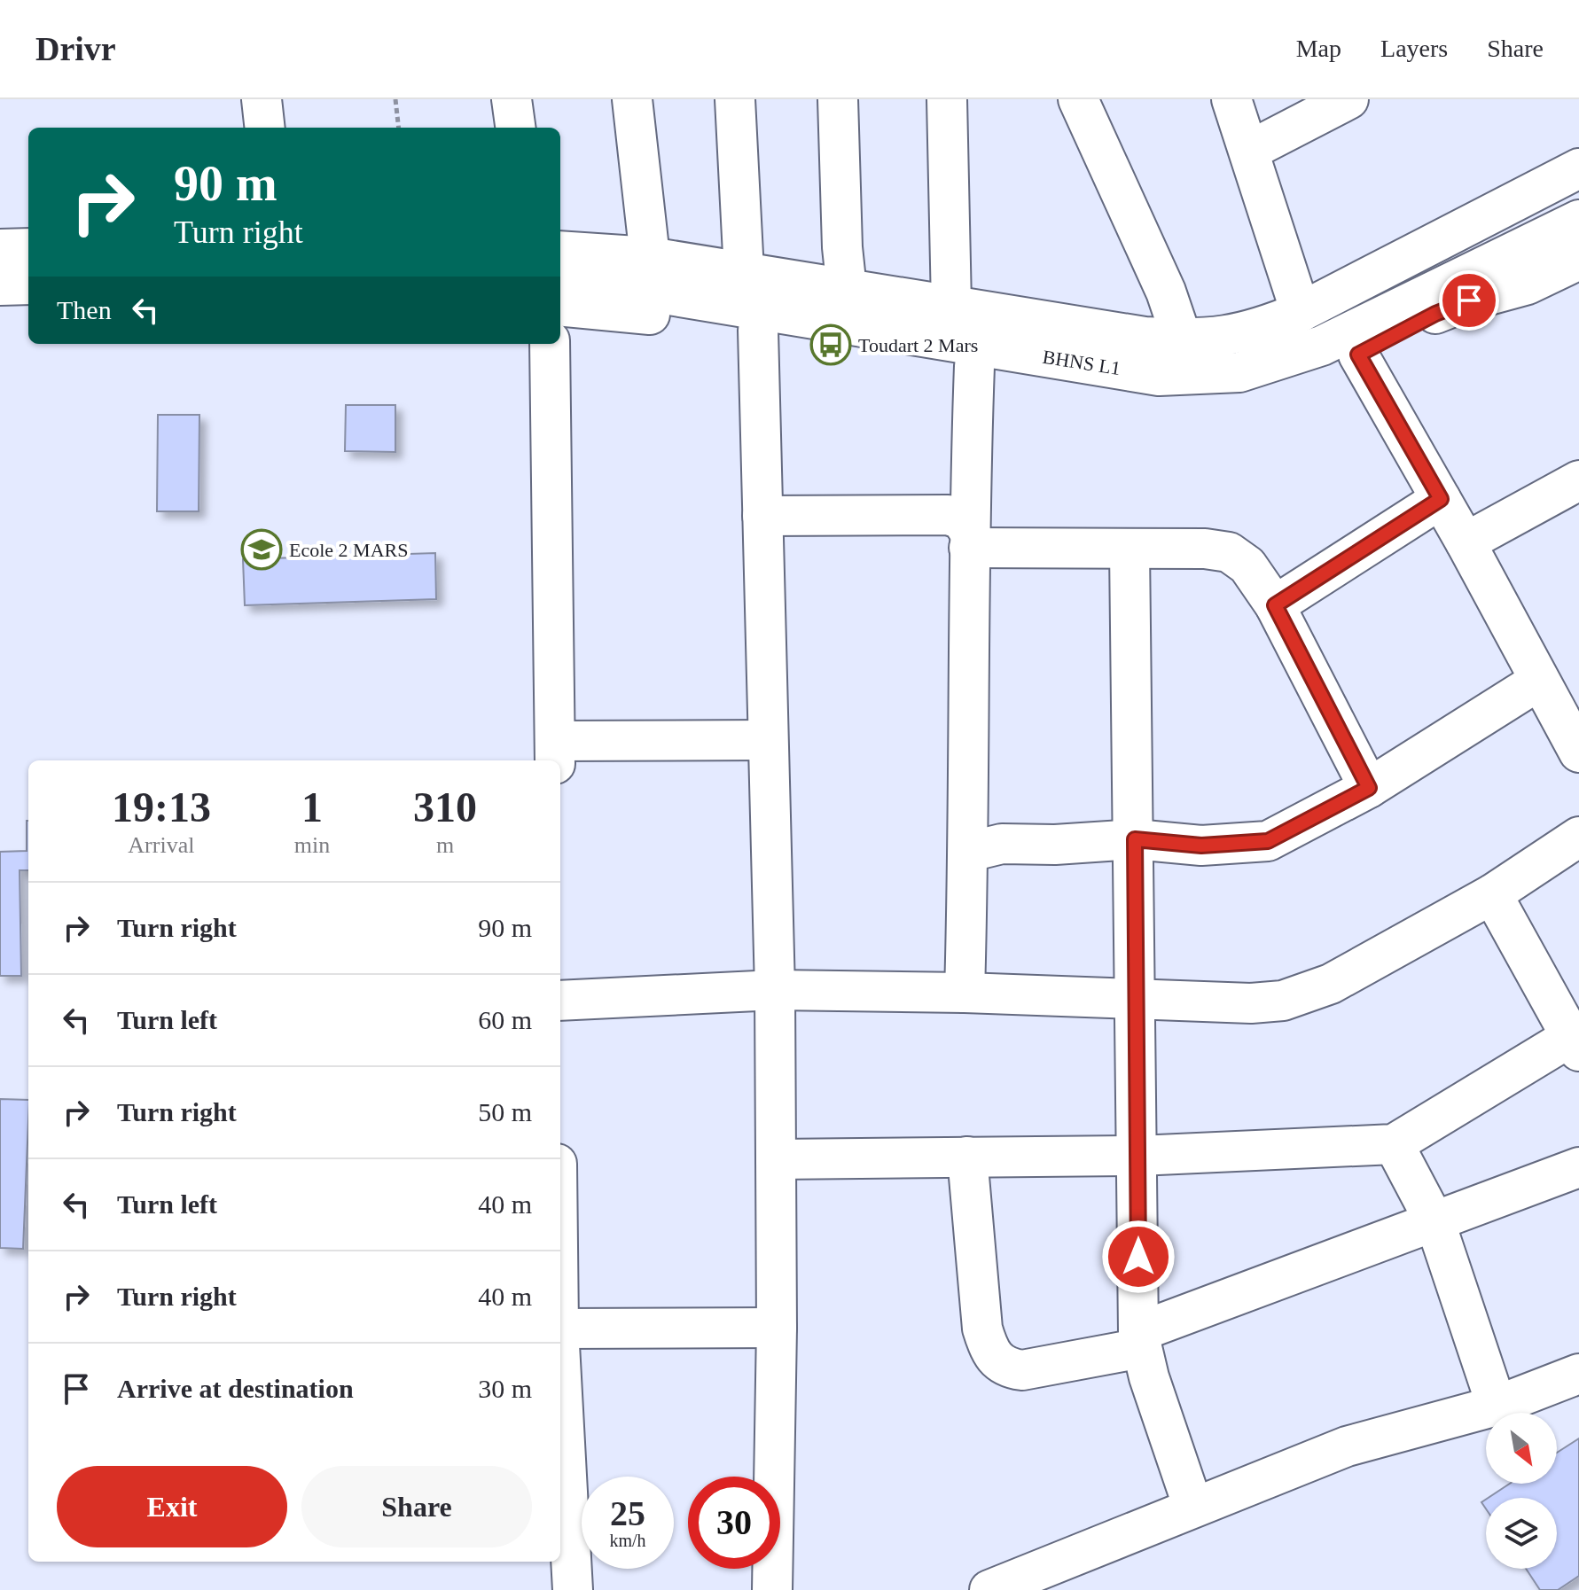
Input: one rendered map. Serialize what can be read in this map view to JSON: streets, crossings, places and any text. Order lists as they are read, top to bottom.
{
  "streets": {
    "street": ["BHNS L1"]
  },
  "places": {
    "bus stop": ["Toudart 2 Mars"],
    "school or university": ["Ecole 2 MARS"]
  },
  "north": "bottom right",
  "page": {
    "header": "Drivr",
    "nav": ["Map", "Layers", "Share"],
    "turn": ["90 m", "Turn right"],
    "then": "Then",
    "eta": [
      "19:13",
      "Arrival",
      "1",
      "min",
      "310",
      "m"
    ],
    "list": [
      {
        "name": "Turn right",
        "value": "90 m"
      },
      {
        "name": "Turn left",
        "value": "60 m"
      },
      {
        "name": "Turn right",
        "value": "50 m"
      },
      {
        "name": "Turn left",
        "value": "40 m"
      },
      {
        "name": "Turn right",
        "value": "40 m"
      },
      {
        "name": "Arrive at destination",
        "value": "30 m"
      }
    ],
    "buttons": ["Exit", "Share"],
    "speed": "25 km/h",
    "limit": "30"
  }
}
